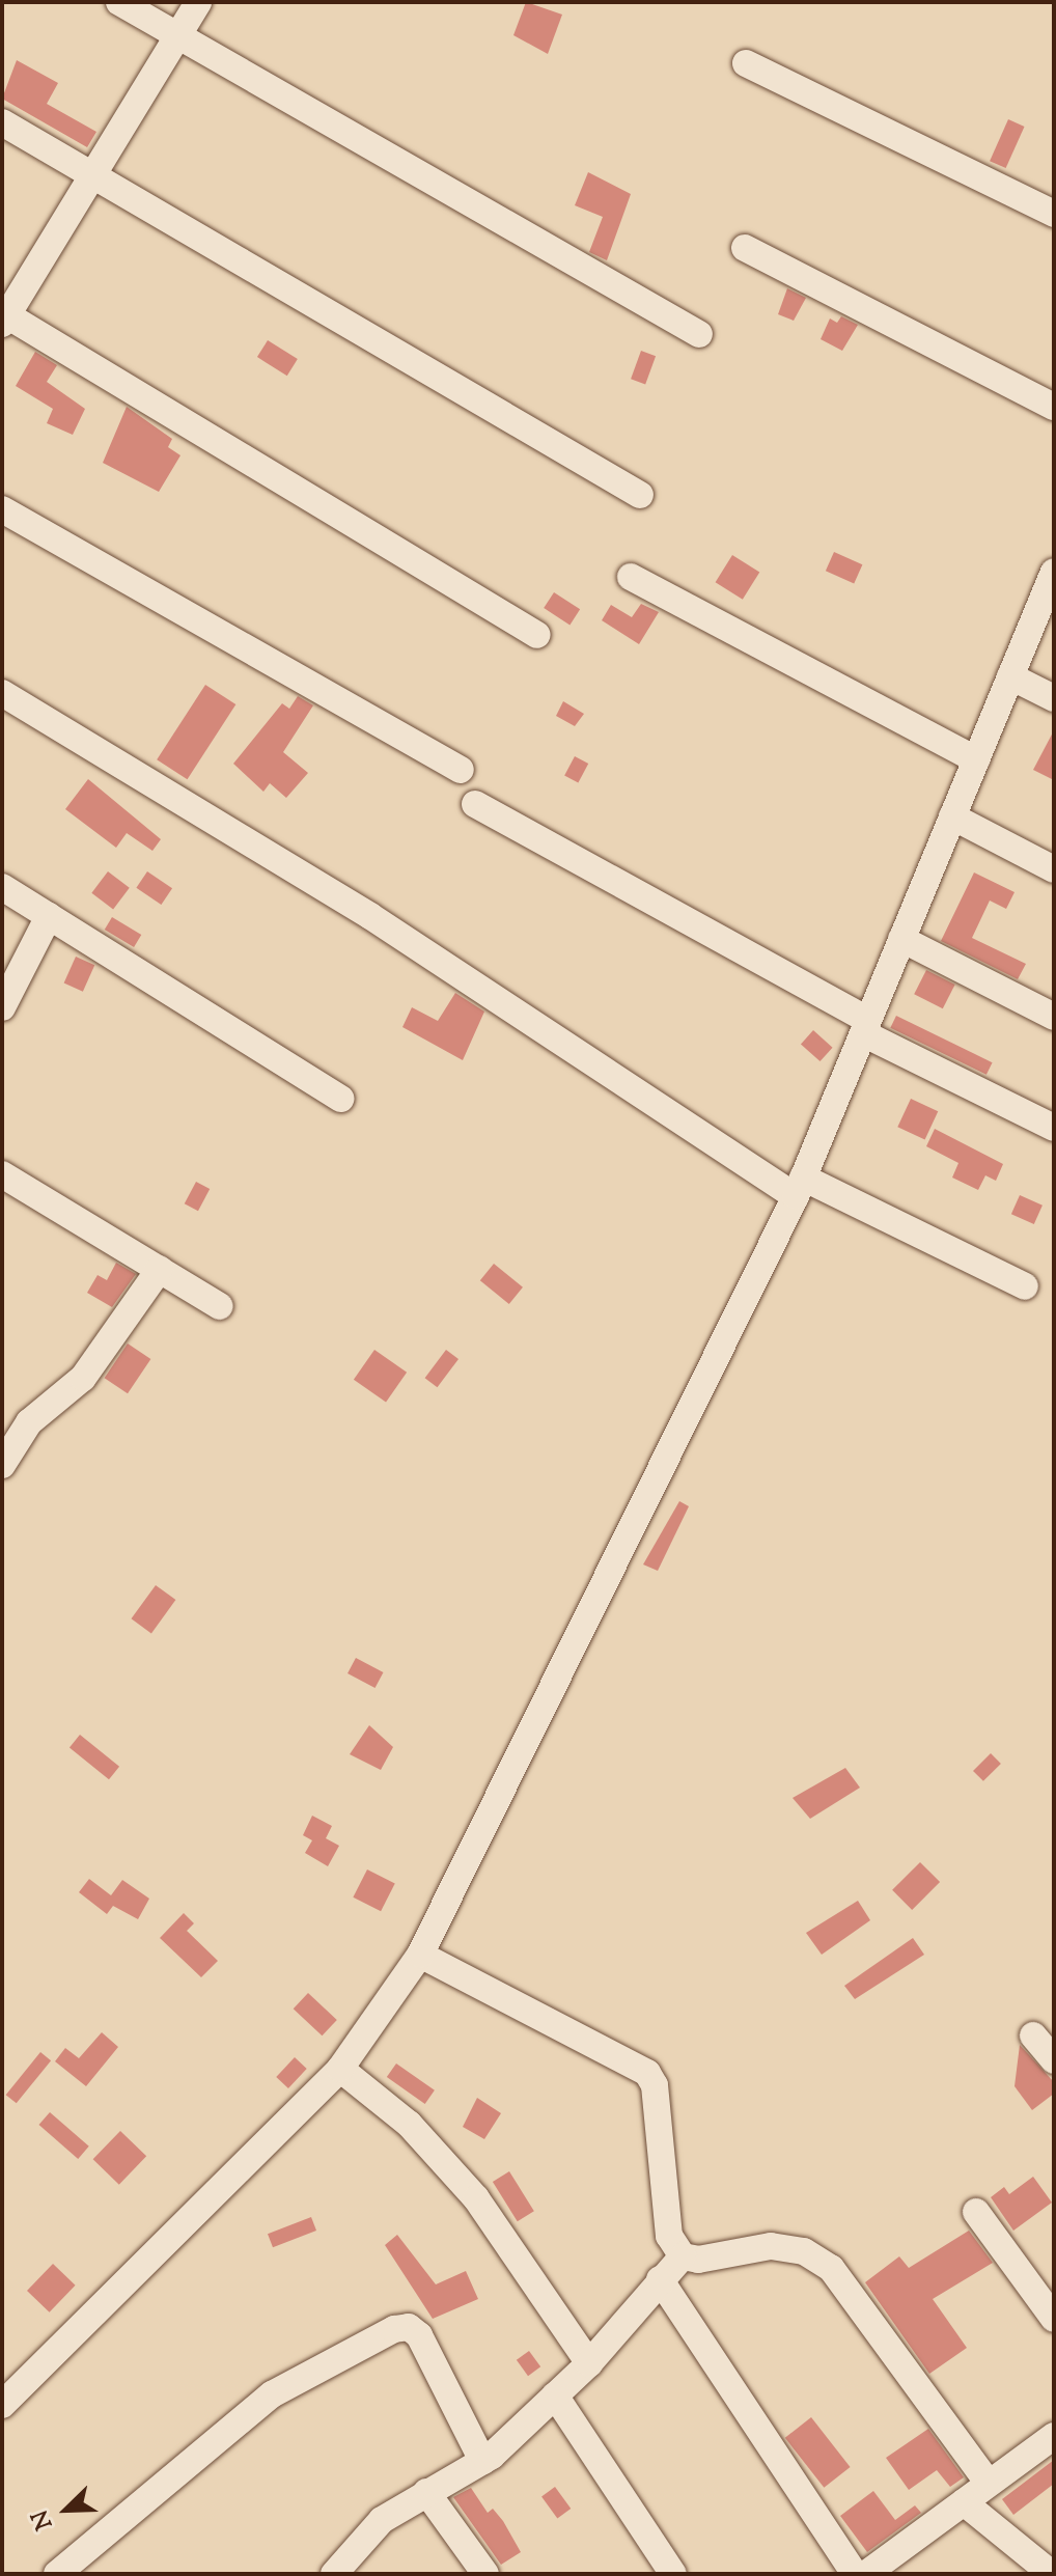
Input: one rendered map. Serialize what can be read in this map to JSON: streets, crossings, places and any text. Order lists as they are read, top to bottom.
{
  "north": "bottom left"
}
